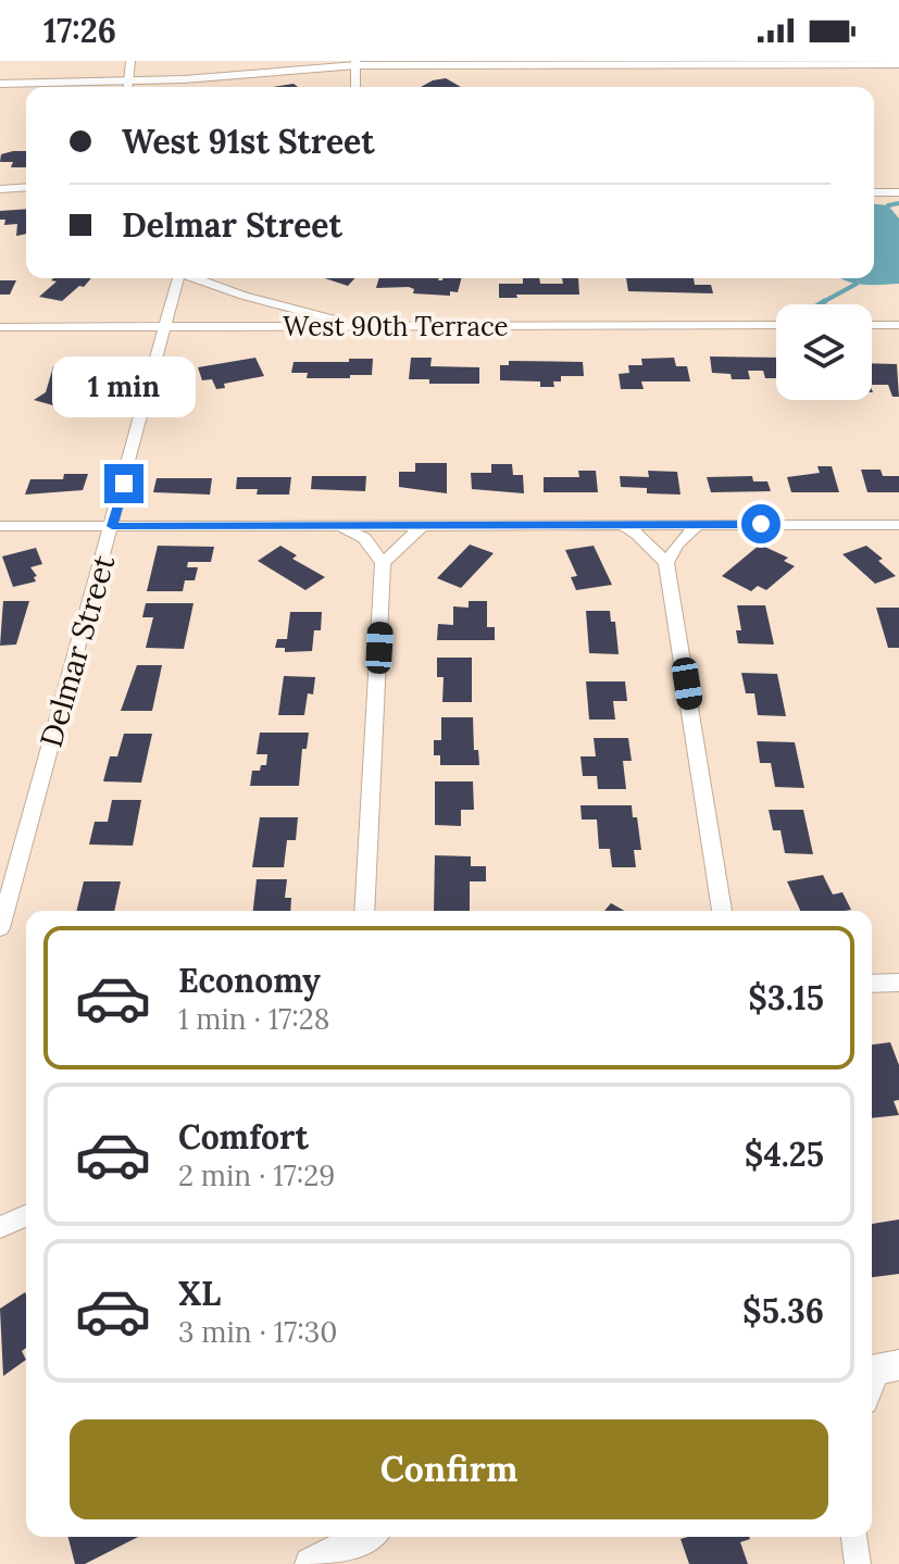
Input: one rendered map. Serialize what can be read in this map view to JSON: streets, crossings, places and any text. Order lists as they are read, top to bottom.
{
  "streets": {
    "street": ["West 90th Terrace", "Delmar Street"]
  },
  "crossings": [
    ["West 90th Terrace", "Delmar Street"]
  ],
  "page": {
    "status": "17:26",
    "banner": ["West 91st Street", "Delmar Street"],
    "bubble": "1 min",
    "list": [
      {
        "name": "Economy",
        "note": "1 min · 17:28",
        "value": "$3.15"
      },
      {
        "name": "Comfort",
        "note": "2 min · 17:29",
        "value": "$4.25"
      },
      {
        "name": "XL",
        "note": "3 min · 17:30",
        "value": "$5.36"
      }
    ],
    "buttons": "Confirm"
  }
}
